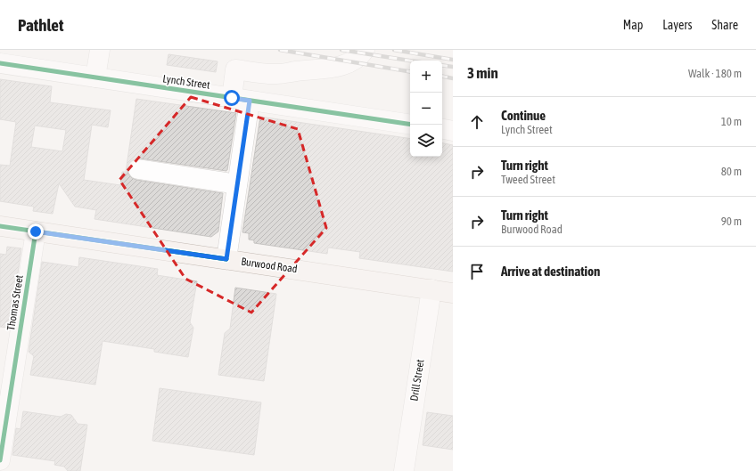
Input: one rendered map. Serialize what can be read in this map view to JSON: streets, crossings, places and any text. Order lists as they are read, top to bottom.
{
  "streets": {
    "main road": ["Burwood Road"],
    "street": ["Lynch Street", "Thomas Street", "Drill Street"]
  },
  "crossings": [
    ["Burwood Road", "Thomas Street"],
    ["Burwood Road", "Drill Street"]
  ],
  "page": {
    "header": "Pathlet",
    "nav": ["Map", "Layers", "Share"],
    "heading": ["3 min", "Walk · 180 m"],
    "map_buttons": ["+", "−"],
    "list": [
      ["Continue", "Lynch Street", "10 m"],
      ["Turn right", "Tweed Street", "80 m"],
      ["Turn right", "Burwood Road", "90 m"],
      "Arrive at destination"
    ]
  }
}
